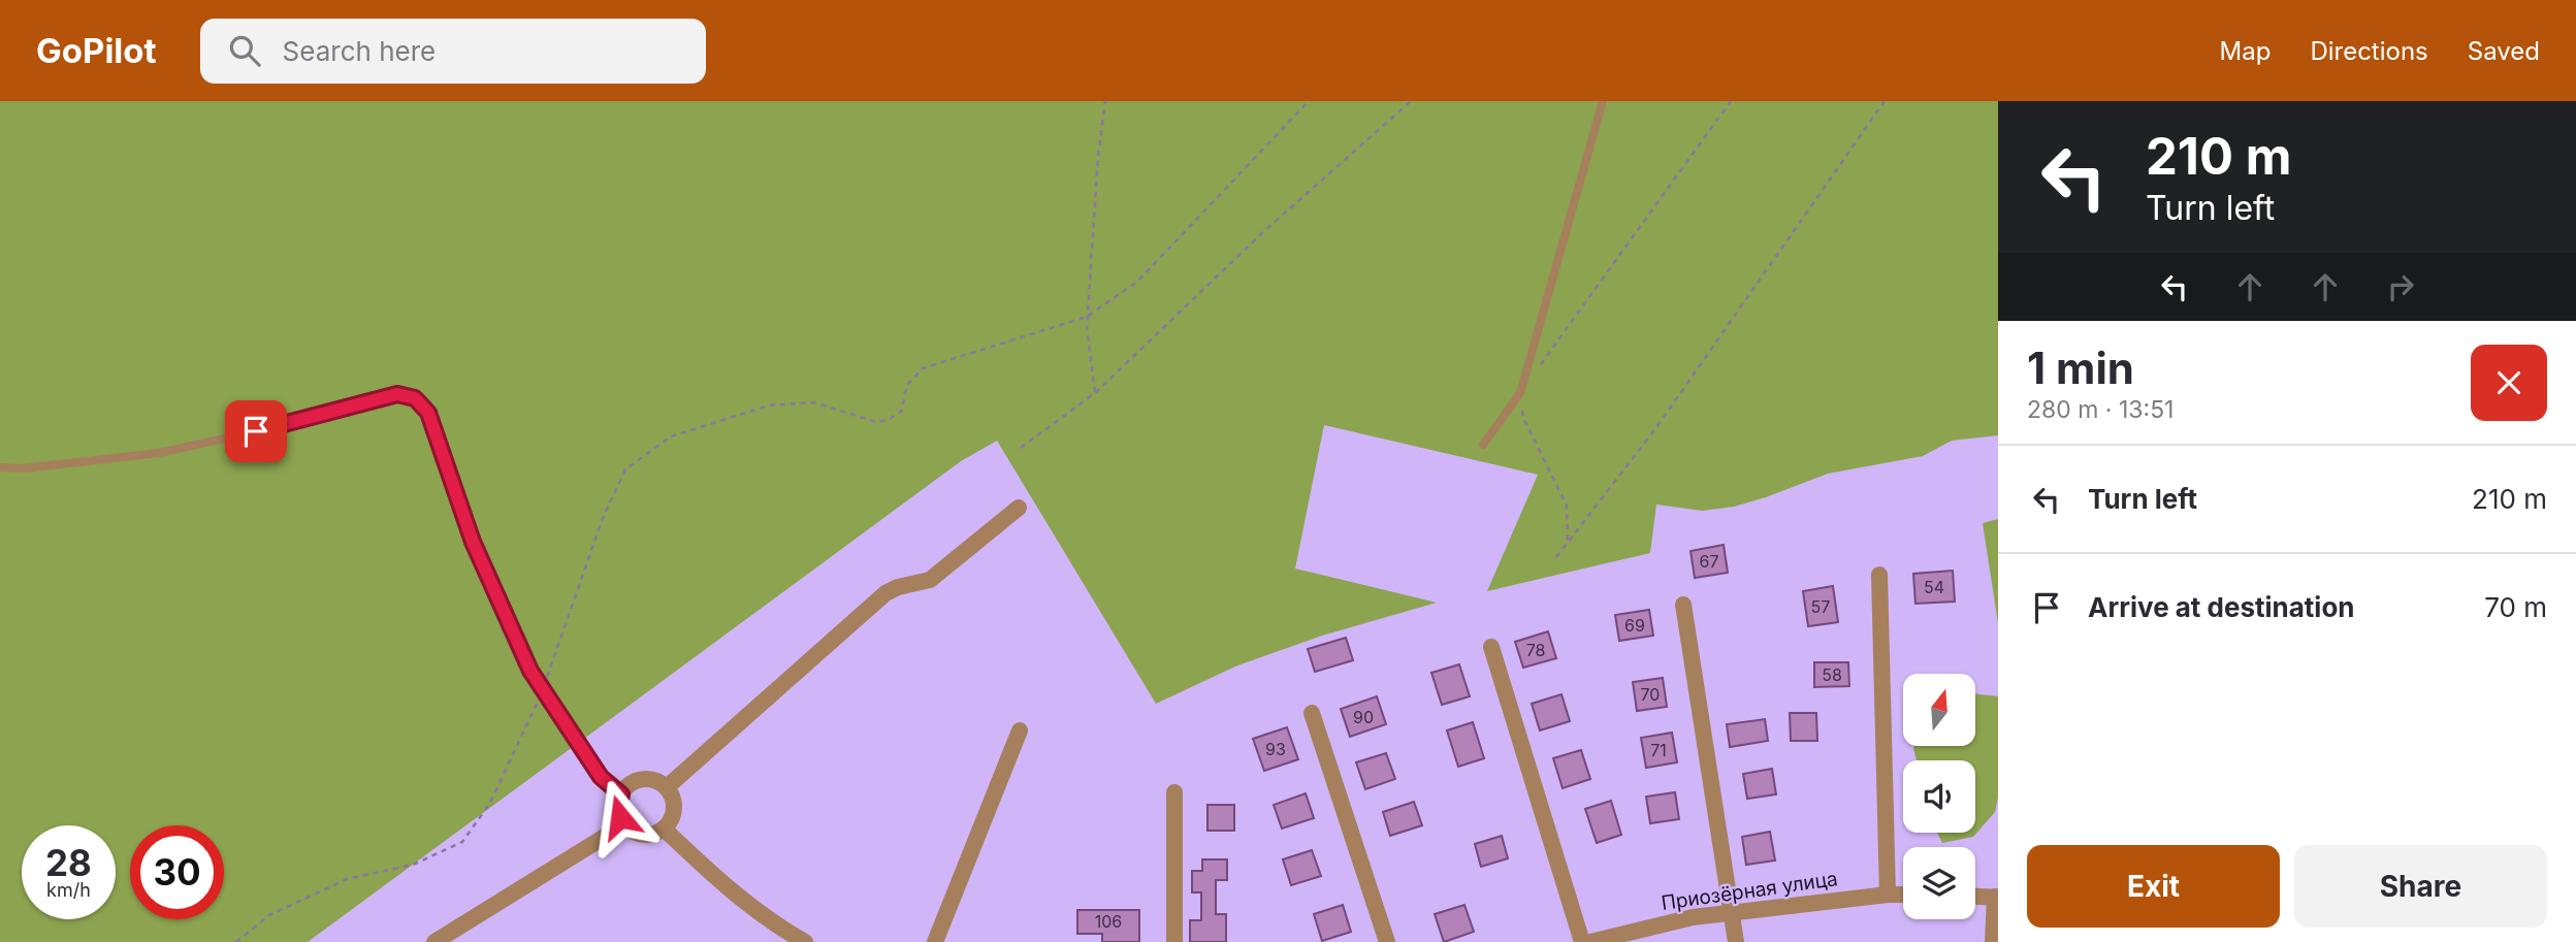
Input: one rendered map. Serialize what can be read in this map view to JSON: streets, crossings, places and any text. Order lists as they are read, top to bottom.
{
  "streets": {
    "street": ["Приозёрная улица"]
  },
  "house_numbers": [
    "67",
    "54",
    "57",
    "69",
    "78",
    "58",
    "70",
    "90",
    "93",
    "71",
    "106"
  ],
  "north": "top",
  "page": {
    "header": "GoPilot",
    "search": "Search here",
    "nav": ["Map", "Directions", "Saved"],
    "turn": ["210 m", "Turn left"],
    "heading": ["1 min", "280 m · 13:51"],
    "list": [
      {
        "name": "Turn left",
        "value": "210 m"
      },
      {
        "name": "Arrive at destination",
        "value": "70 m"
      }
    ],
    "speed": "28 km/h",
    "limit": "30",
    "buttons": ["Exit", "Share"]
  }
}
